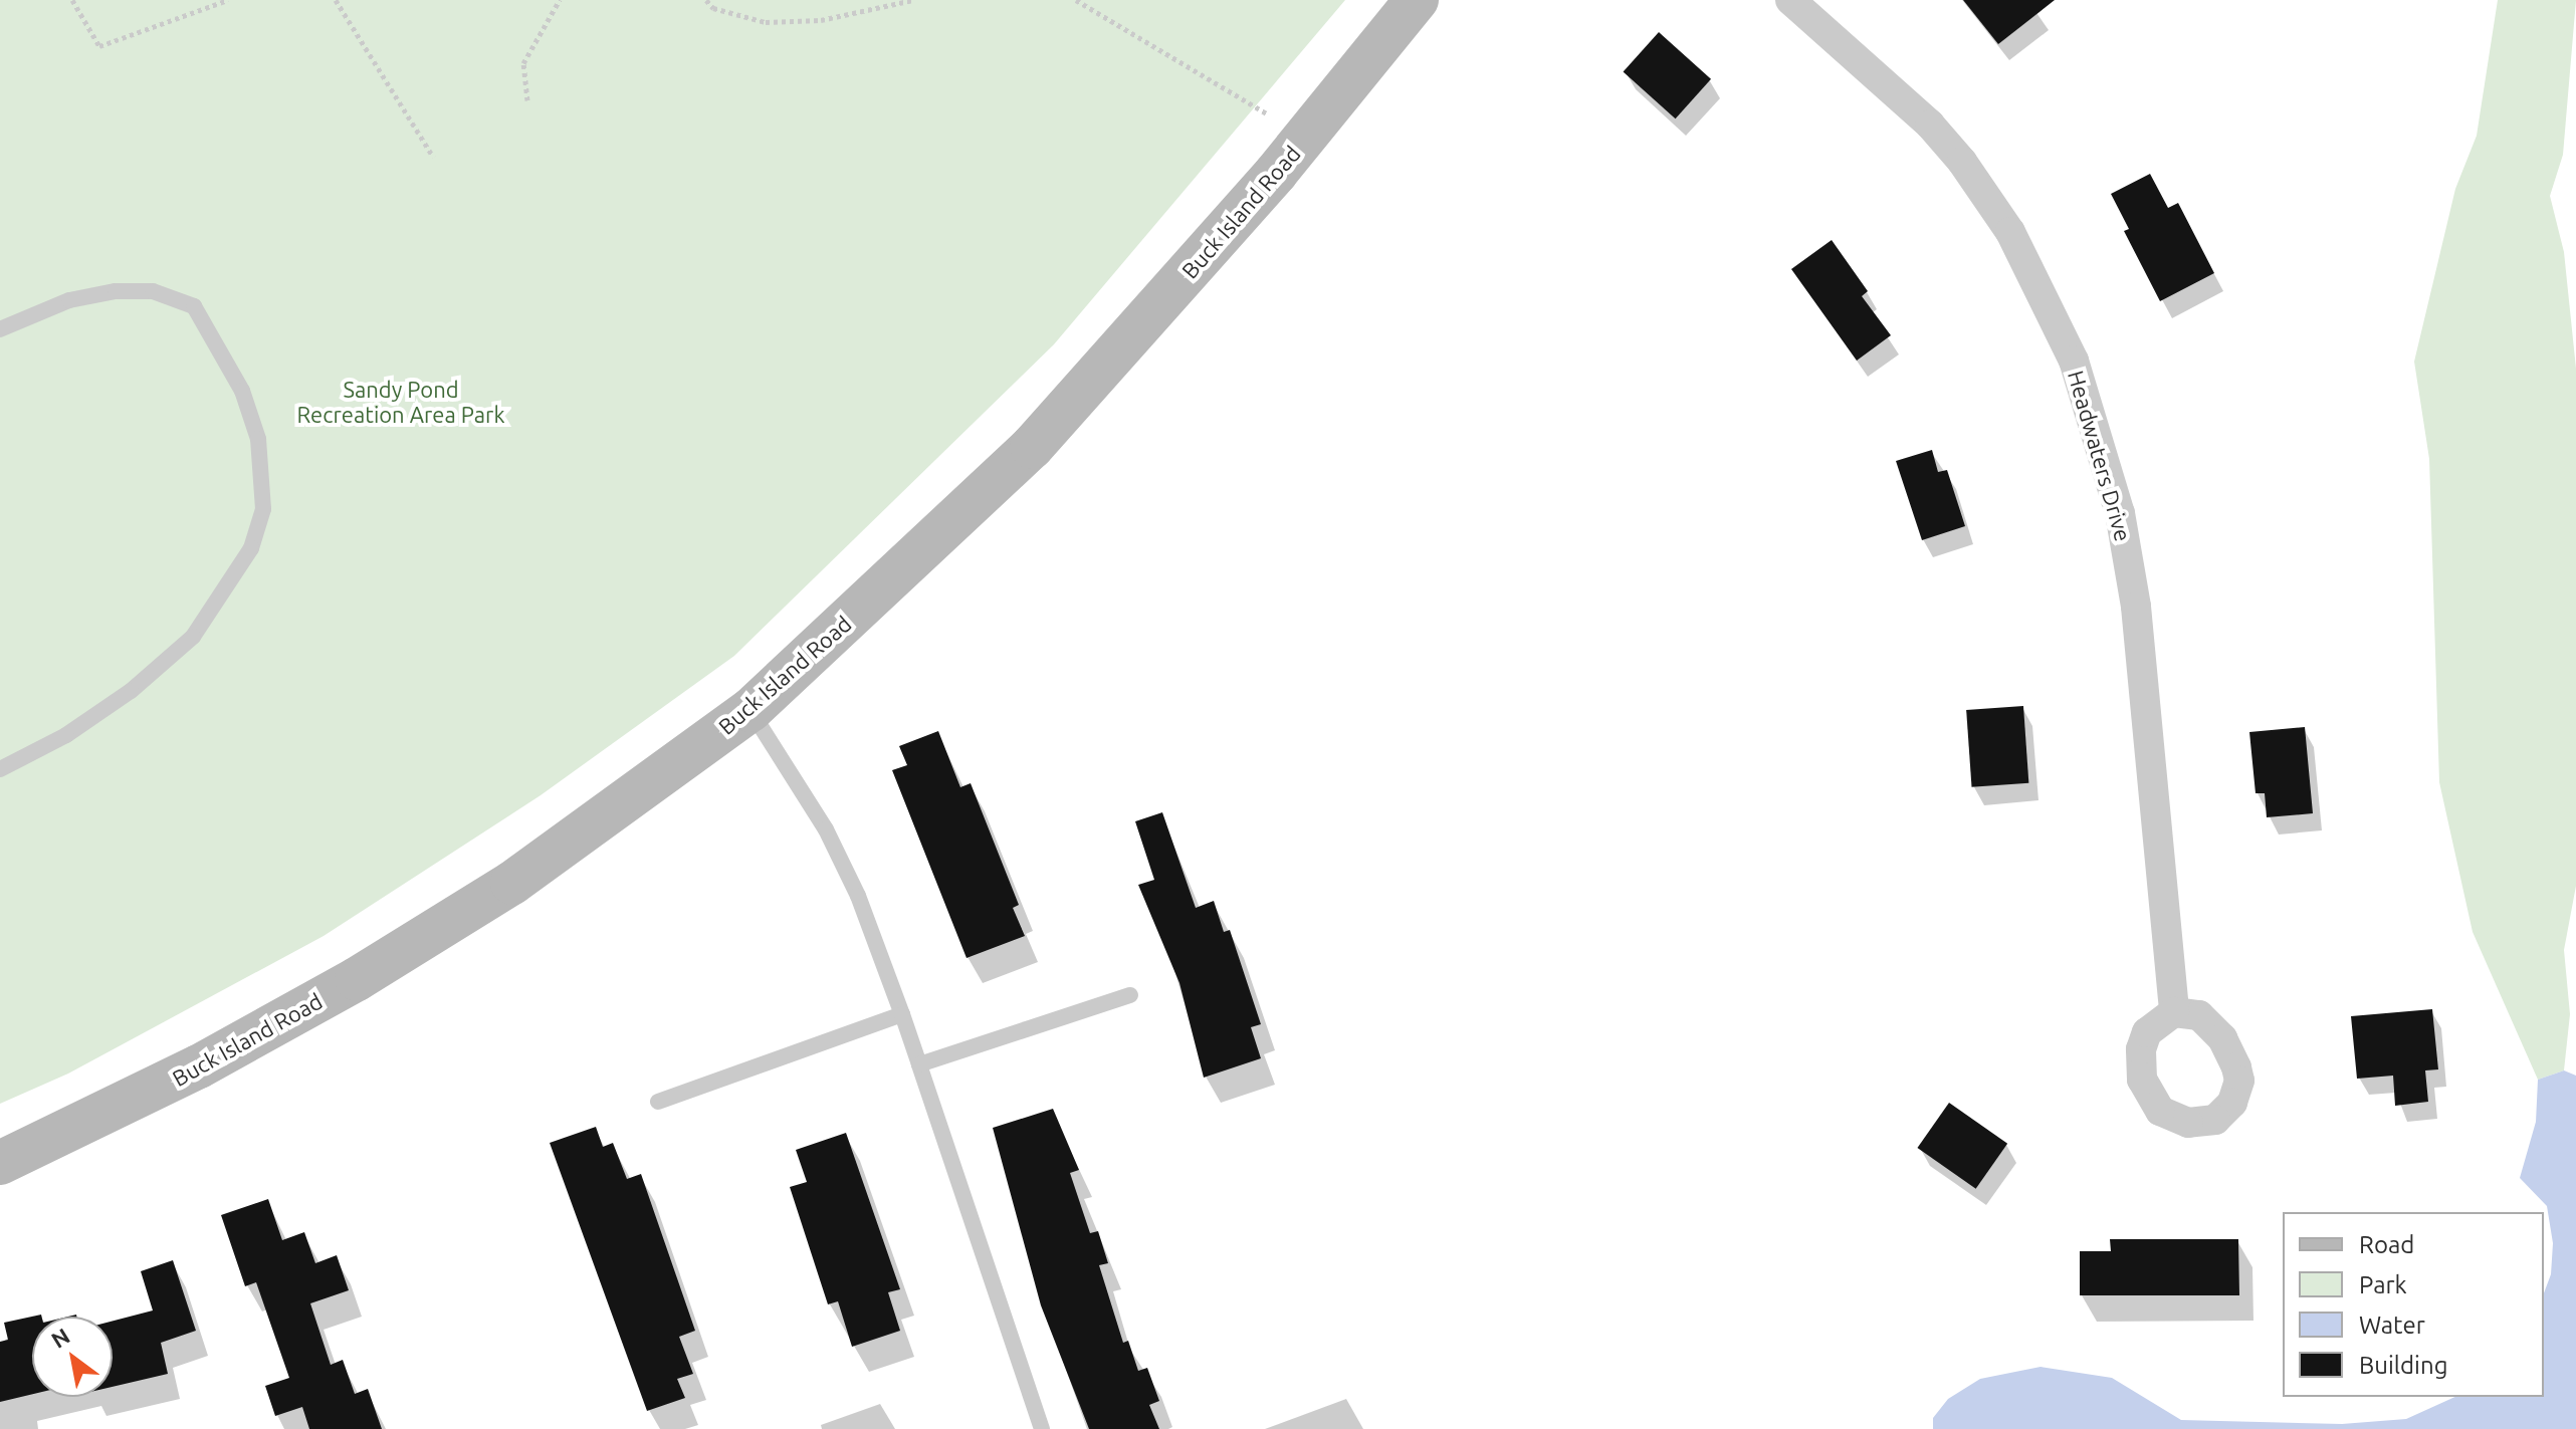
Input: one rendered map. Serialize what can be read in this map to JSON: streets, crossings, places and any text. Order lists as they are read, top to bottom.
{
  "streets": {
    "main road": ["Buck Island Road"],
    "street": ["Headwaters Drive"]
  },
  "parks": ["Sandy Pond Recreation Area Park"],
  "legend": [
    "Road",
    "Park",
    "Water",
    "Building"
  ],
  "north": "top left"
}
